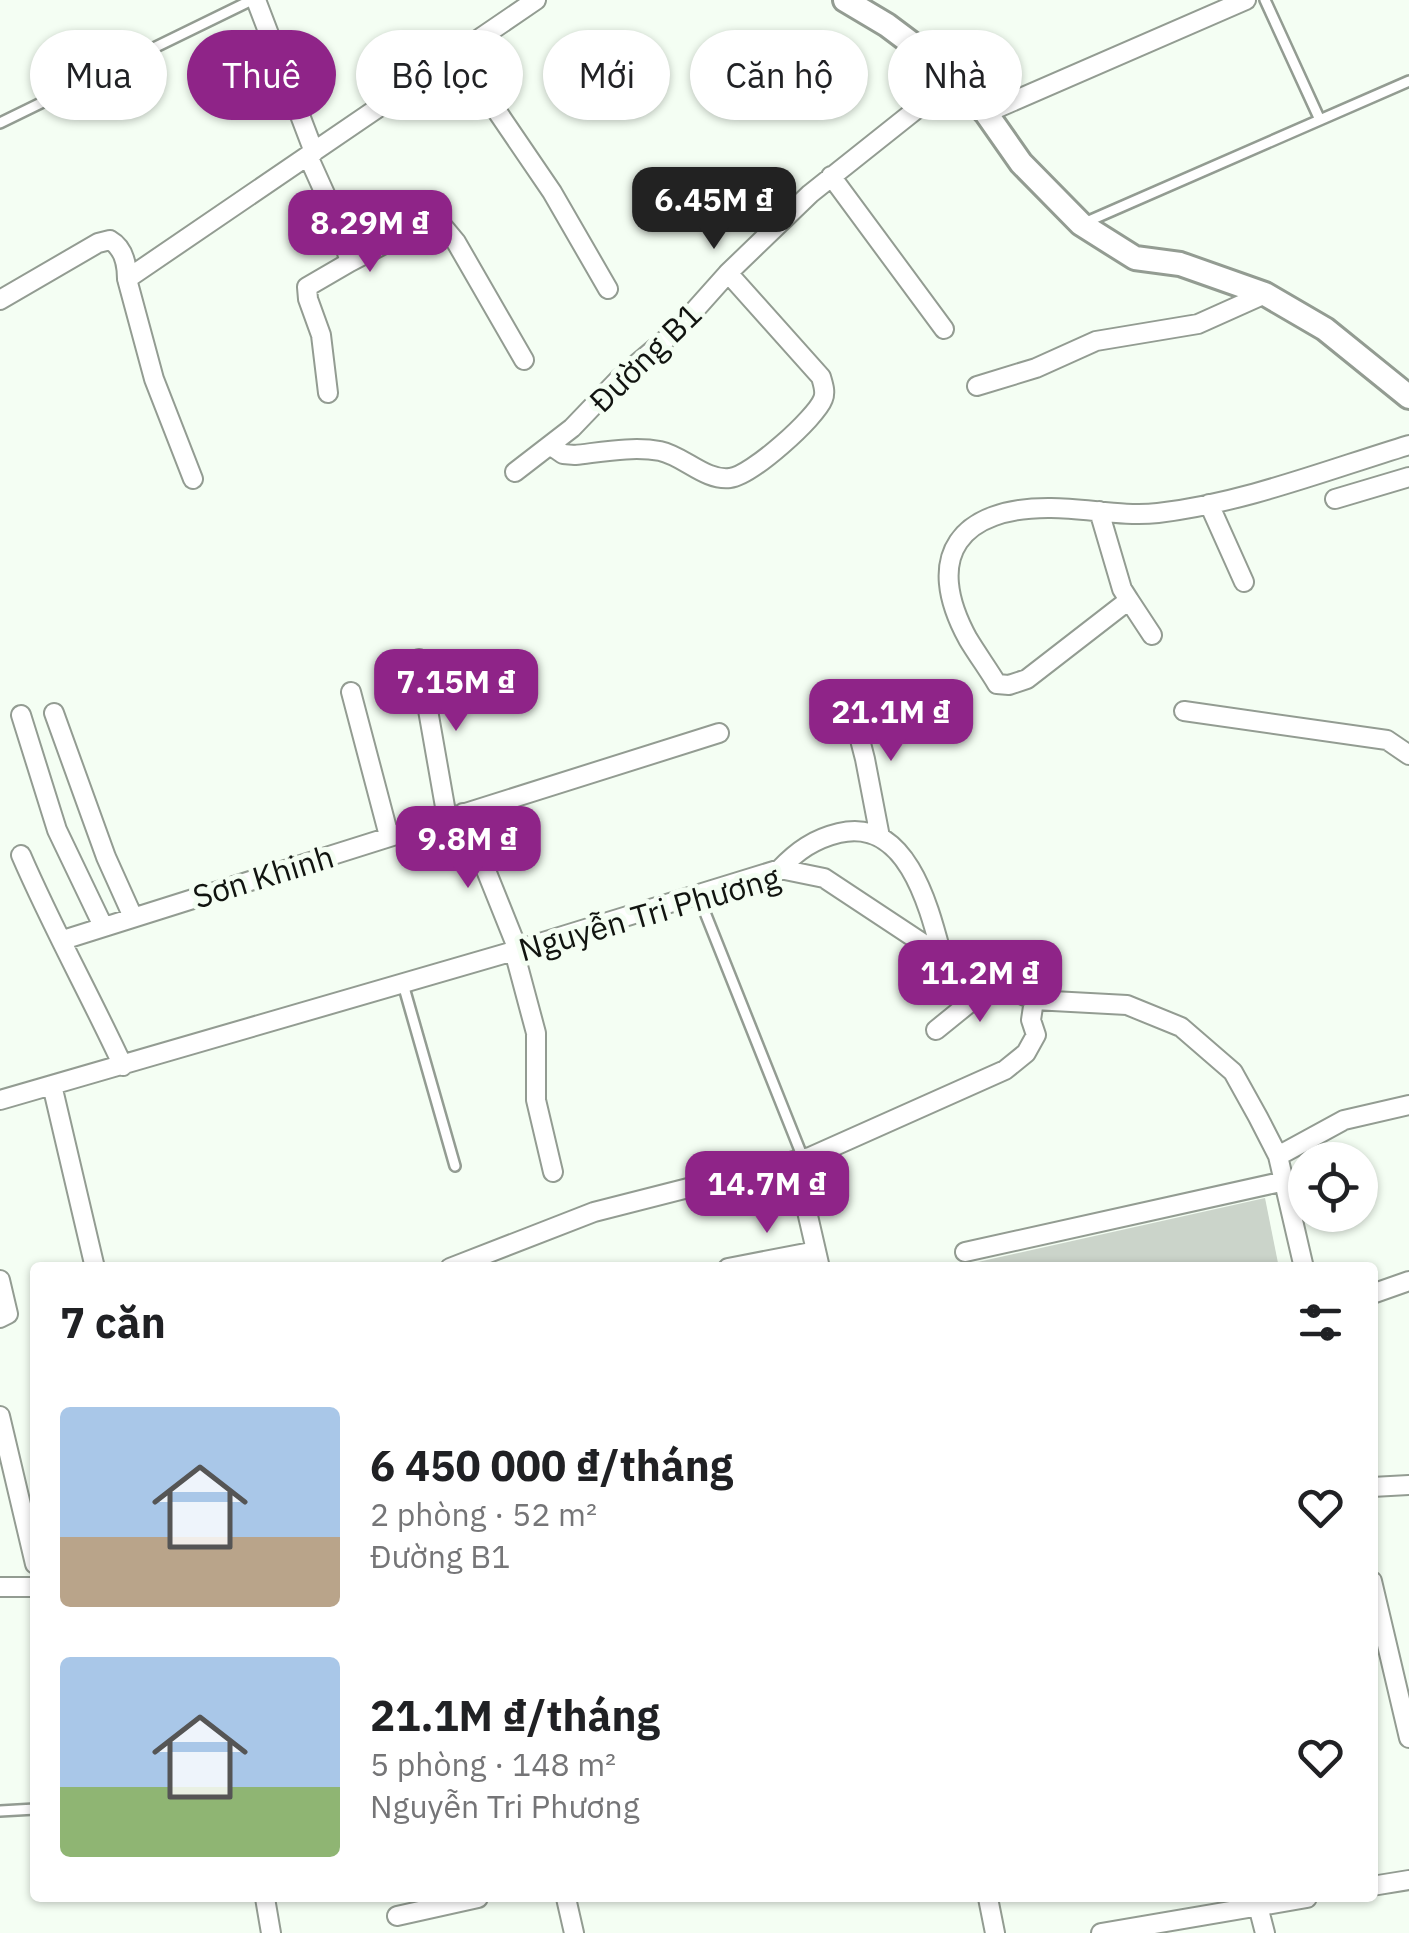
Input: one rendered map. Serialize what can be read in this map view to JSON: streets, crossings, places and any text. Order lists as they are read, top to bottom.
{
  "streets": {
    "street": ["Đường B1", "Sơn Khinh", "Nguyễn Tri Phương"]
  },
  "page": {
    "chip": [
      "Mua",
      "Thuê",
      "Bộ lọc",
      "Mới",
      "Căn hộ",
      "Nhà"
    ],
    "price": [
      "6.45M ₫",
      "8.29M ₫",
      "7.15M ₫",
      "21.1M ₫",
      "9.8M ₫",
      "11.2M ₫",
      "14.7M ₫"
    ],
    "heading": "7 căn",
    "list": [
      {
        "name": "6 450 000 ₫/tháng",
        "note": "2 phòng · 52 m² · Đường B1"
      },
      {
        "name": "21.1M ₫/tháng",
        "note": "5 phòng · 148 m² · Nguyễn Tri Phương"
      }
    ]
  }
}
